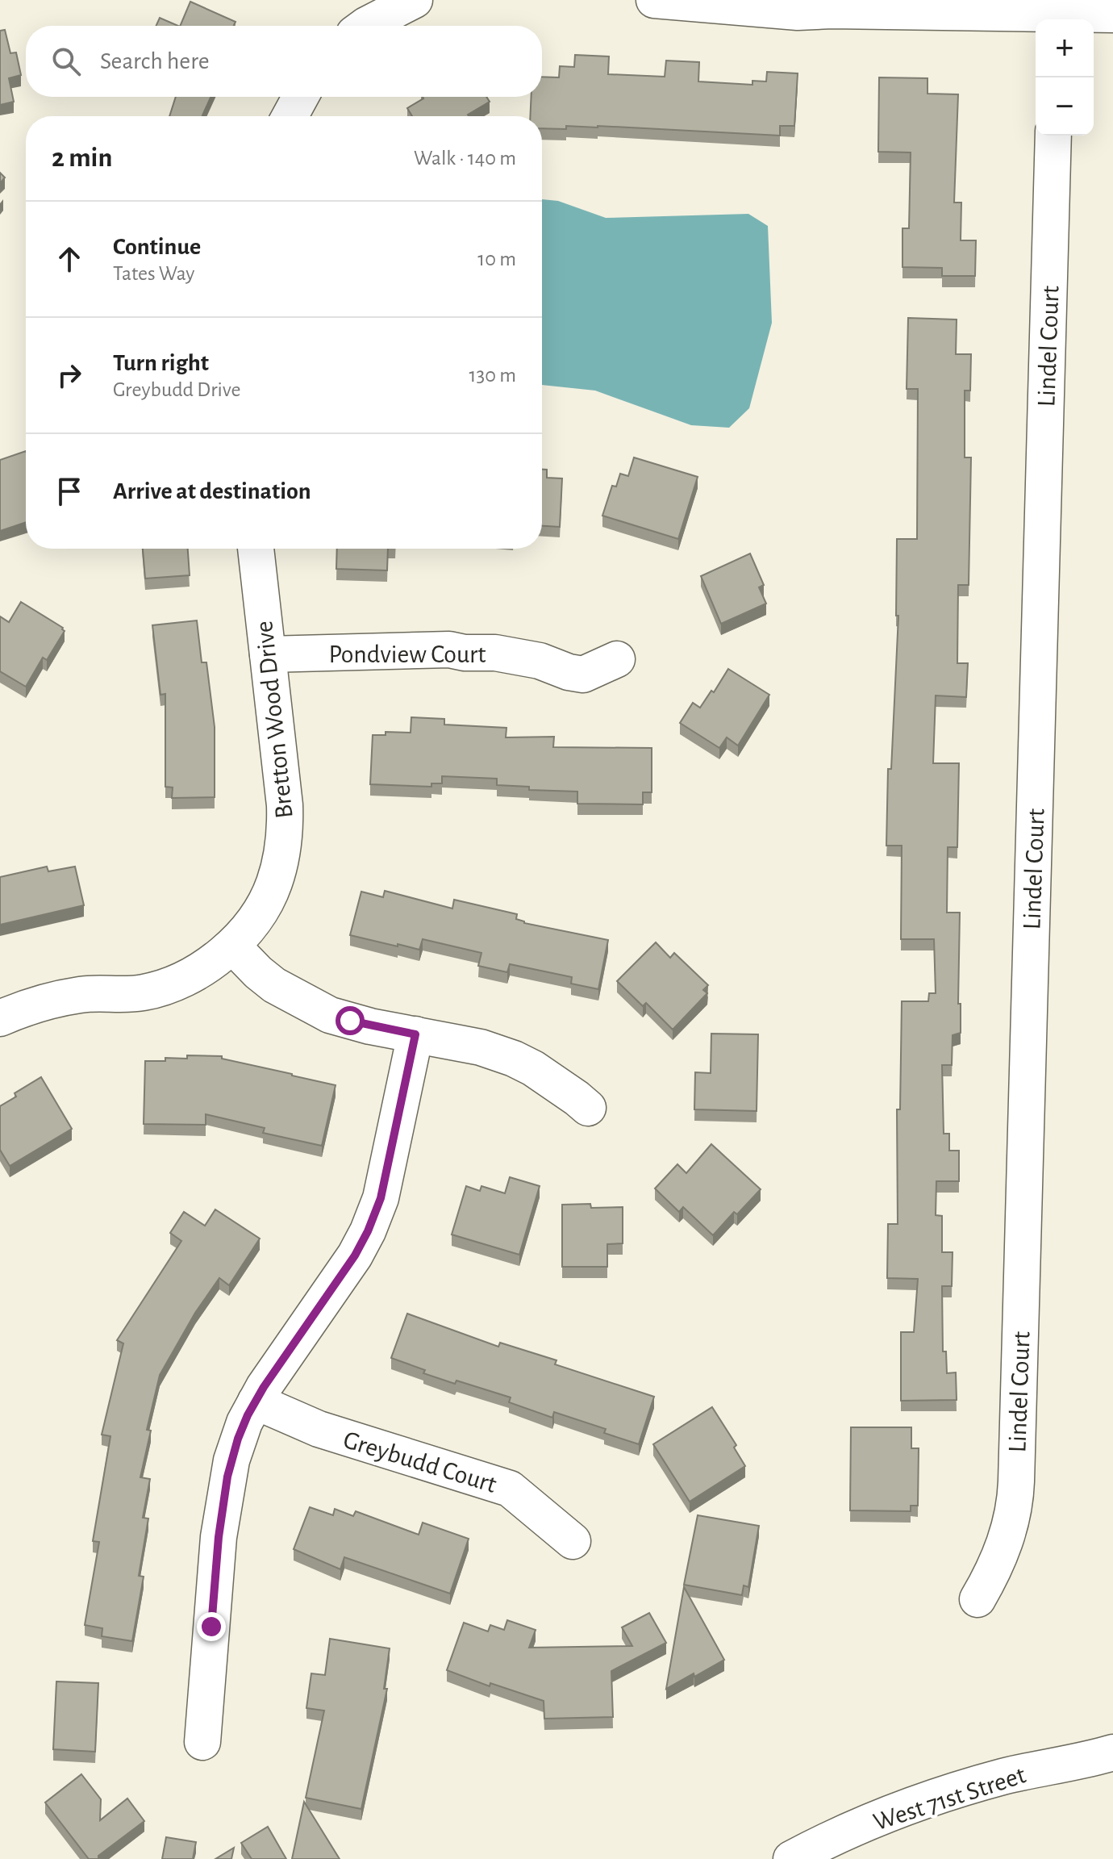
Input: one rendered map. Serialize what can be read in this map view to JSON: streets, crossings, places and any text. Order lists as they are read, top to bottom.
{
  "streets": {
    "street": [
      "Lindel Court",
      "Pondview Court",
      "Bretton Wood Drive",
      "Greybudd Court",
      "West 71st Street"
    ]
  },
  "crossings": [
    ["Pondview Court", "Bretton Wood Drive"]
  ],
  "page": {
    "map_buttons": ["+", "−"],
    "search": "Search here",
    "heading": ["2 min", "Walk · 140 m"],
    "list": [
      ["Continue", "Tates Way", "10 m"],
      ["Turn right", "Greybudd Drive", "130 m"],
      "Arrive at destination"
    ]
  }
}
